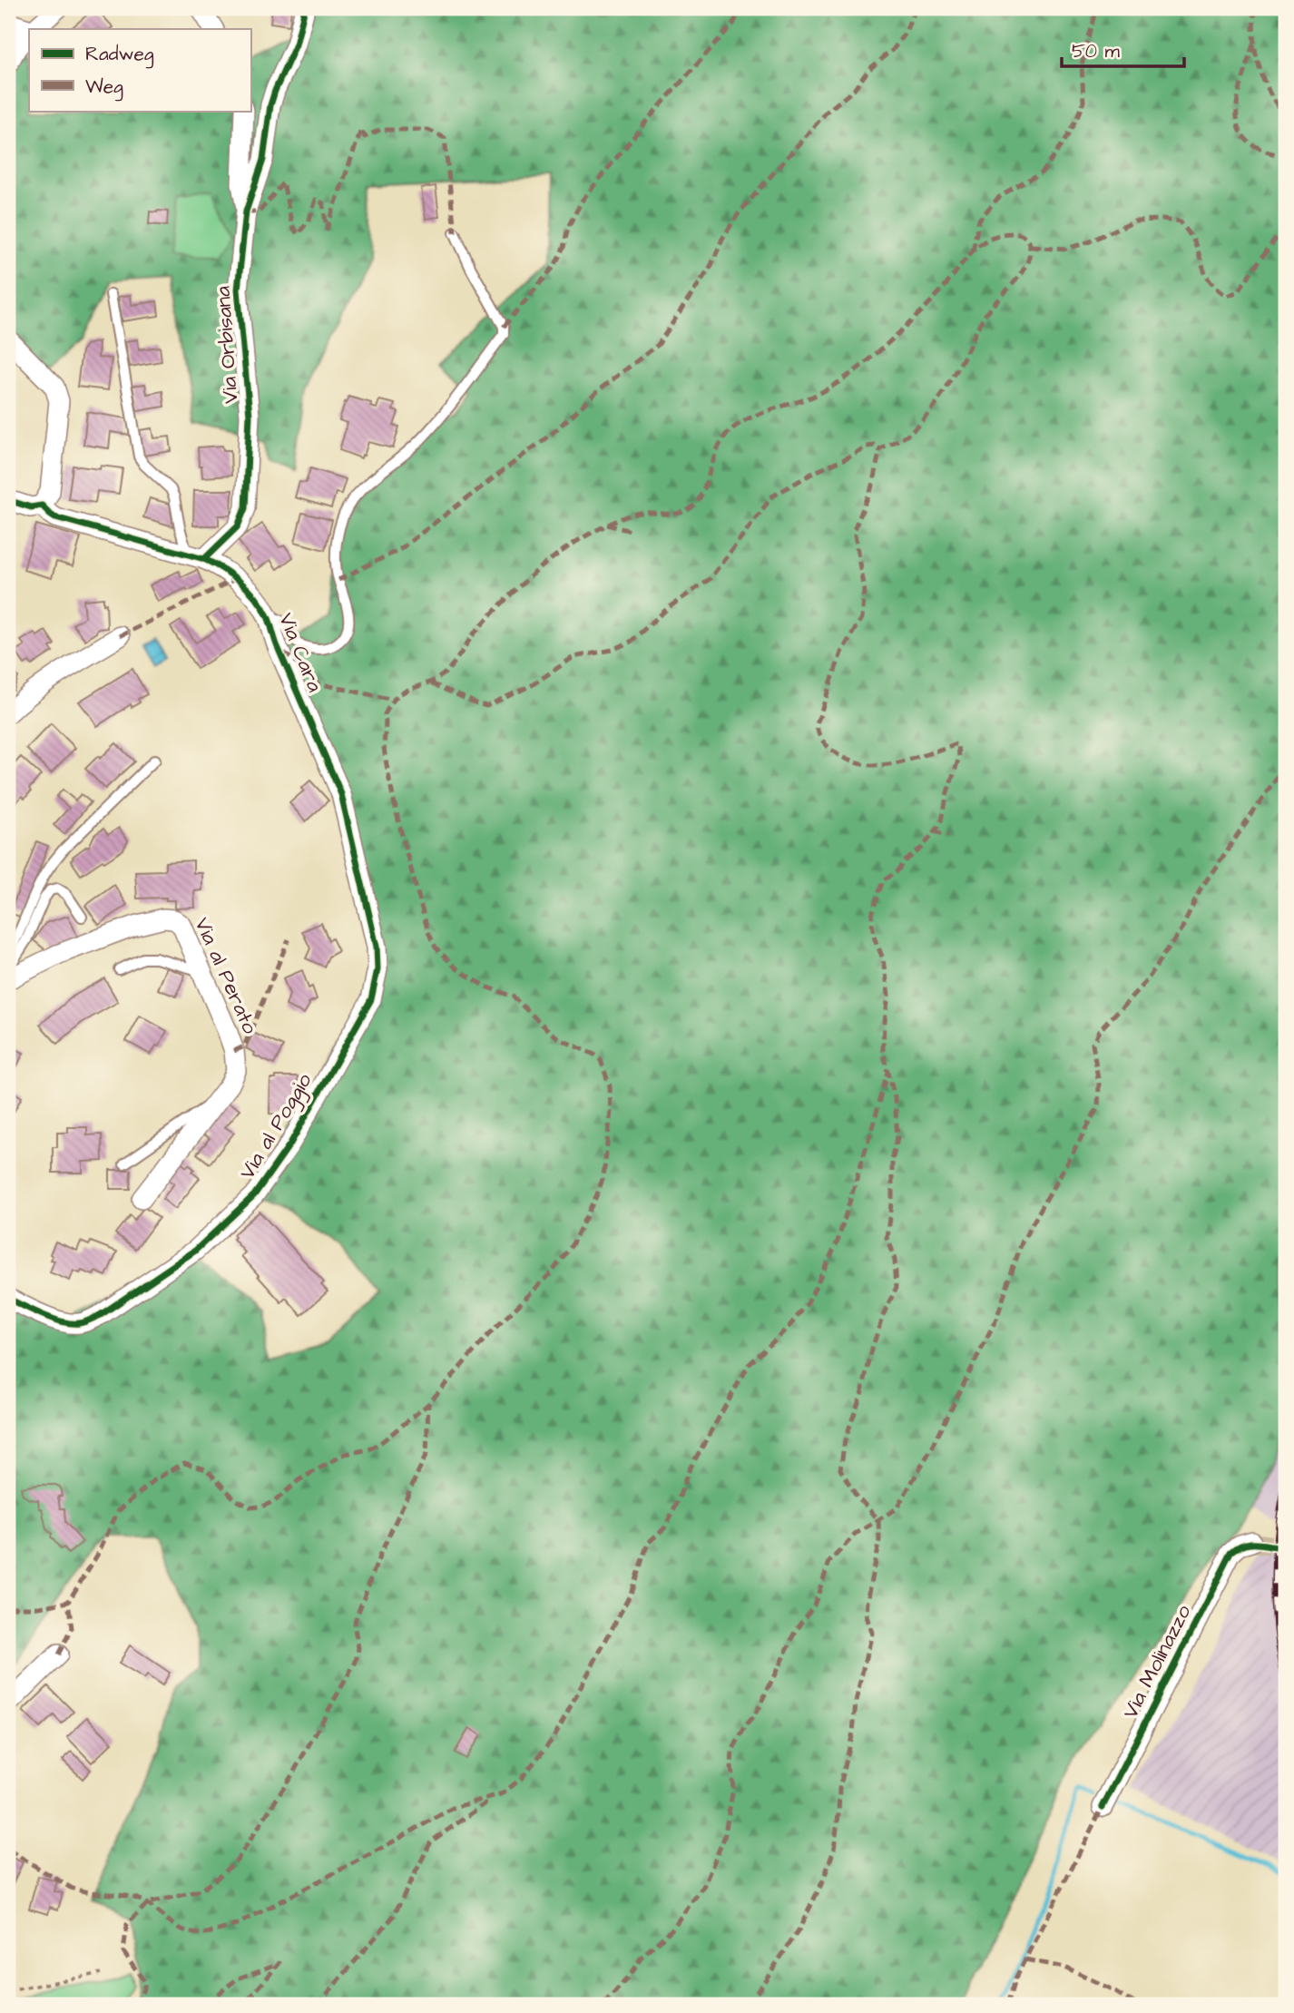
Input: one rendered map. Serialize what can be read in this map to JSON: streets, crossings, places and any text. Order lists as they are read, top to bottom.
{
  "streets": {
    "street": [
      "Via Orbisana",
      "Via Cara",
      "Via al Perato",
      "Via al Poggio",
      "Via Molinazzo"
    ]
  },
  "crossings": [
    ["Via Orbisana", "Via Cara"],
    ["Via Cara", "Via al Poggio"]
  ],
  "legend": ["Radweg", "Weg"],
  "scale_bar": "50 m"
}
